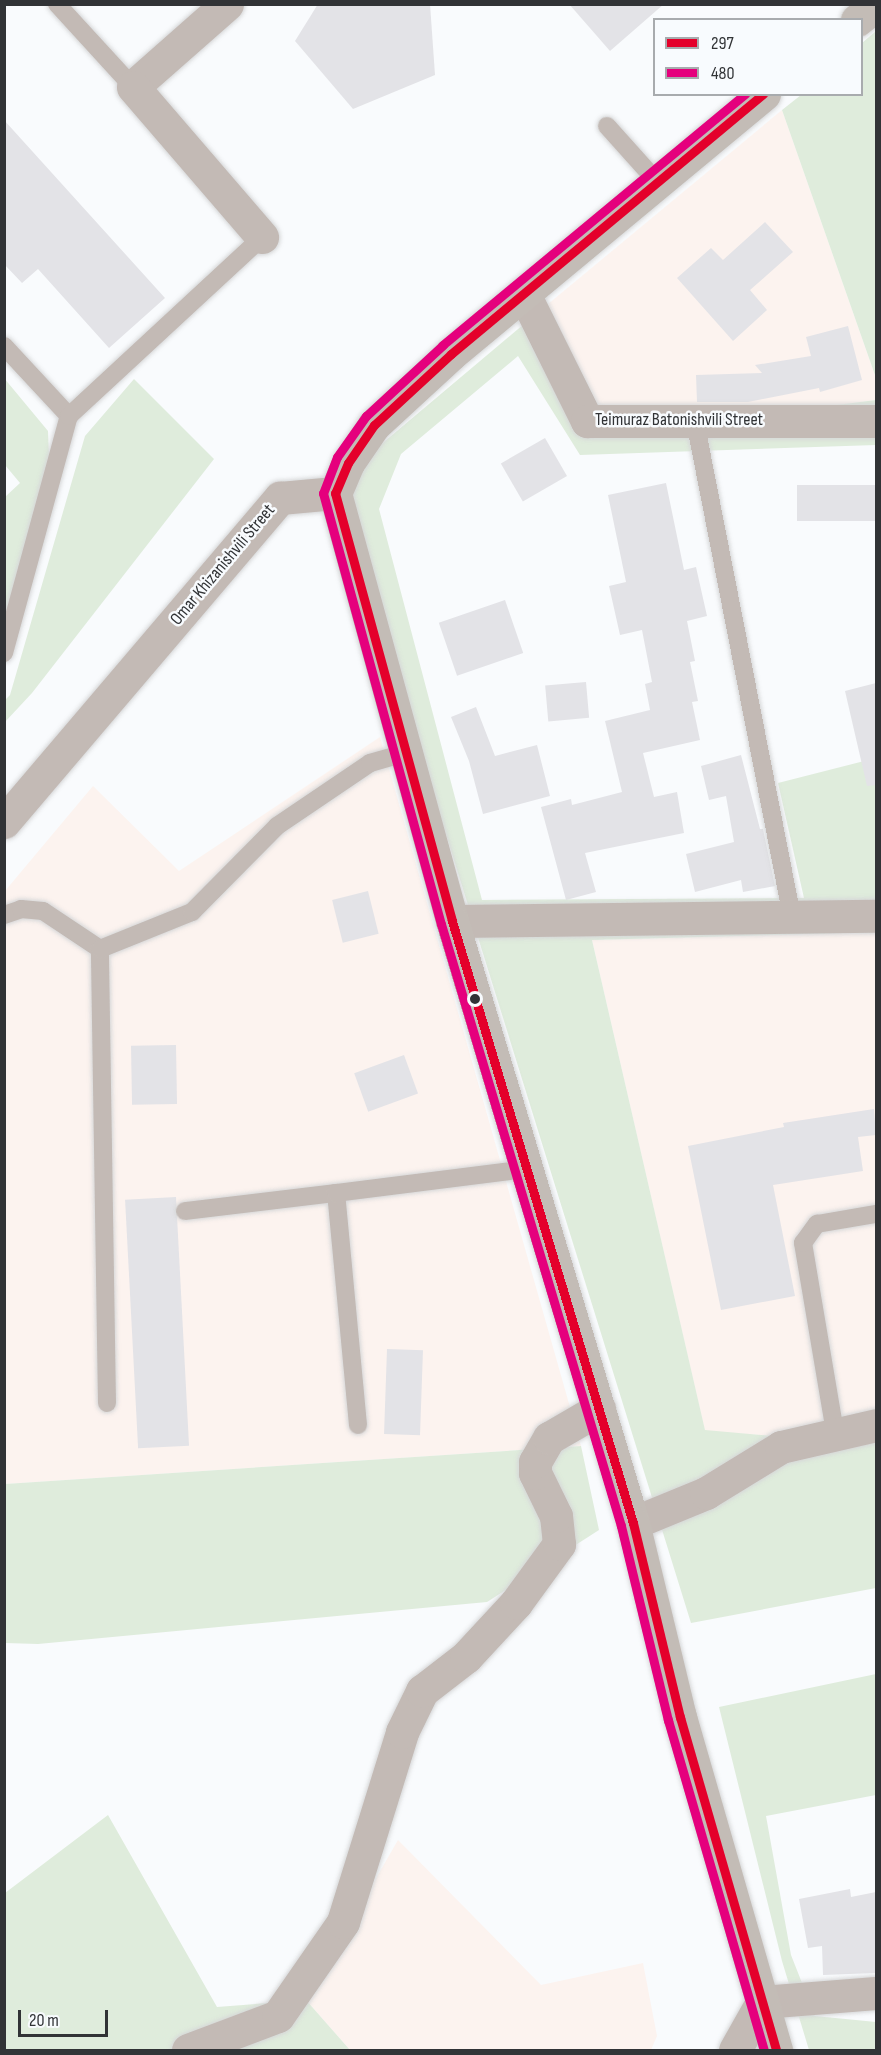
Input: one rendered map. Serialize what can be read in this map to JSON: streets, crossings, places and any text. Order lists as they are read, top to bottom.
{
  "streets": {
    "street": ["Teimuraz Batonishvili Street", "Omar Khizanishvili Street"]
  },
  "lines": ["transit line 297", "transit line 480"],
  "legend": ["297", "480"],
  "scale_bar": "20 m"
}
